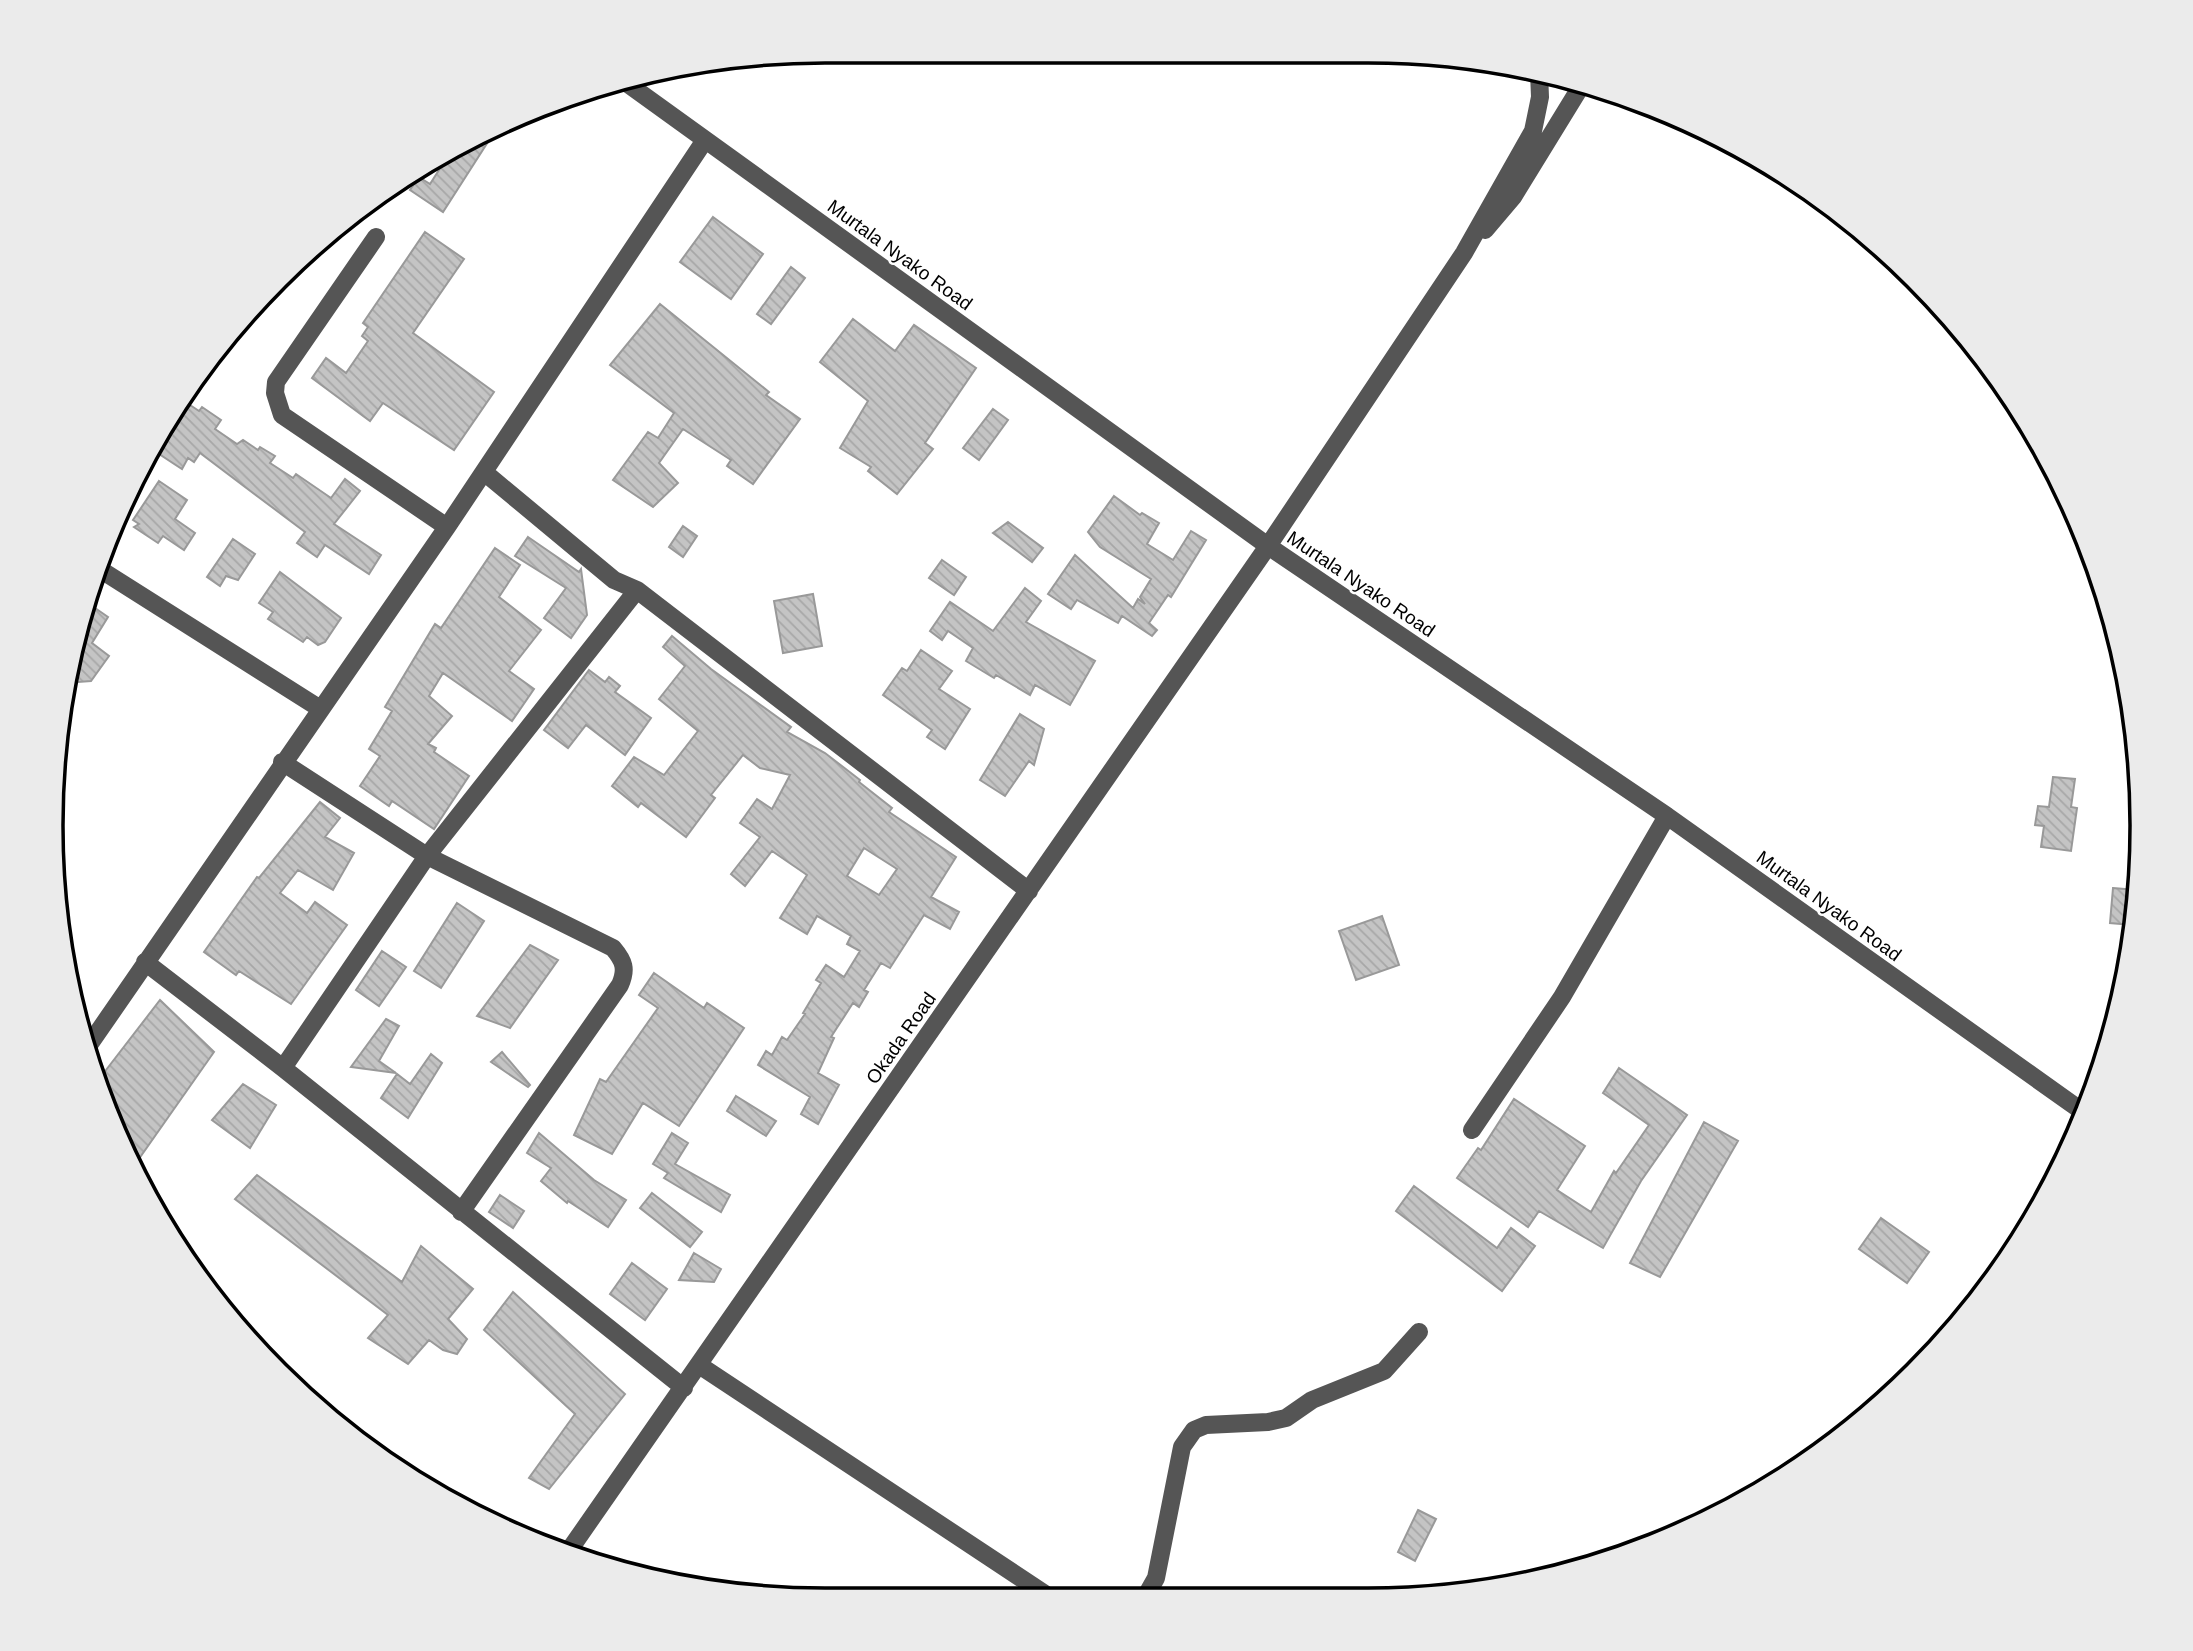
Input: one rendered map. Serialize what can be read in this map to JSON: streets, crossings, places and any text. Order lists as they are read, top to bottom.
{
  "streets": {
    "street": ["Murtala Nyako Road", "Okada Road"]
  },
  "crossings": [
    ["Murtala Nyako Road", "Okada Road"]
  ]
}
